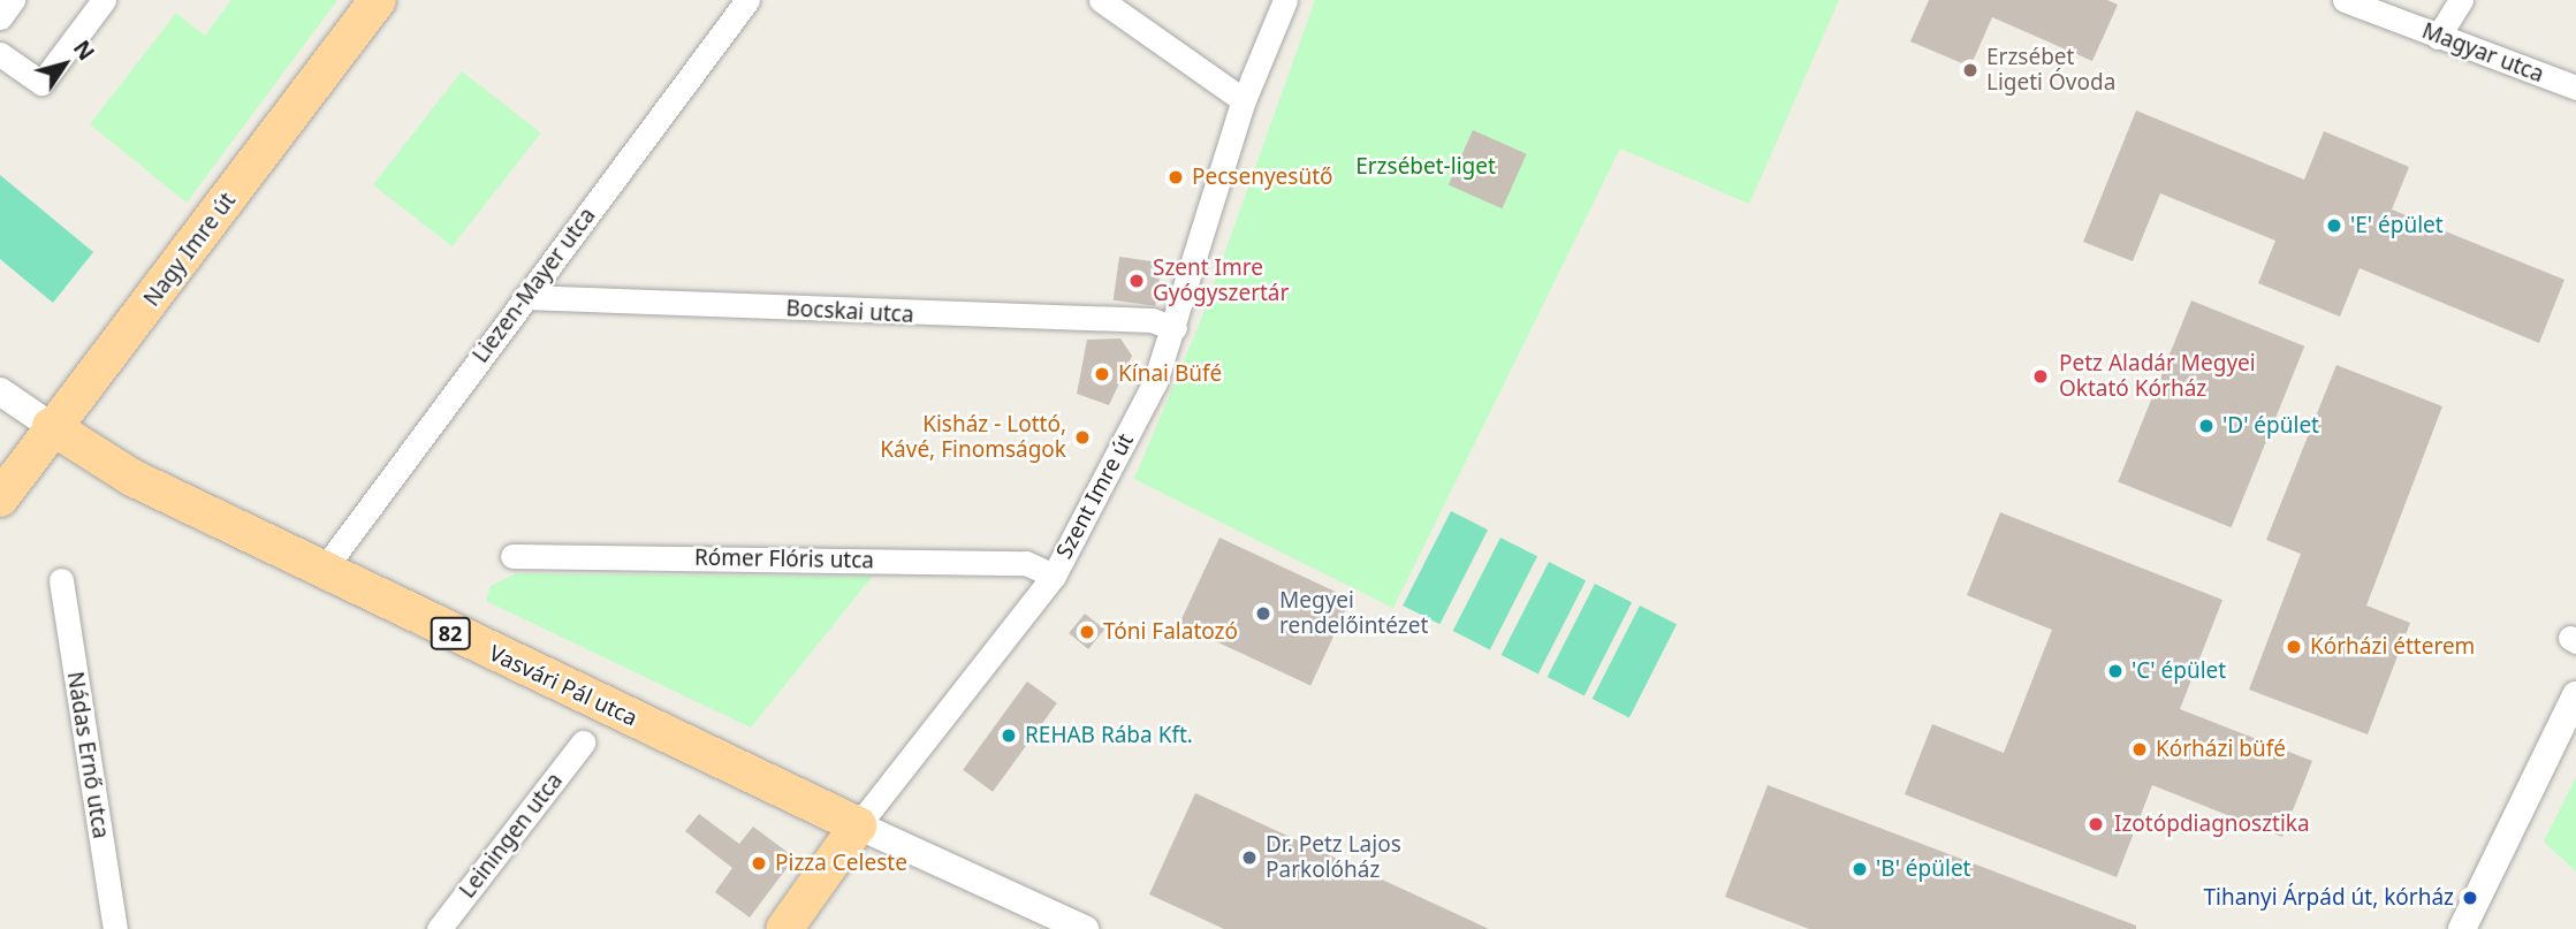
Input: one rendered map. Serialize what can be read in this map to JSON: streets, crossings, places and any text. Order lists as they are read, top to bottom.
{
  "streets": {
    "main road": [
      "Nagy Imre út",
      "Szent Imre út",
      "82",
      "Vasvári Pál utca"
    ],
    "street": [
      "Magyar utca",
      "Liezen-Mayer utca",
      "Bocskai utca",
      "Rómer Flóris utca",
      "Nádas Ernő utca",
      "Leiningen utca"
    ]
  },
  "crossings": [
    ["Nagy Imre út", "Vasvári Pál utca"],
    ["Liezen-Mayer utca", "Bocskai utca"],
    ["Liezen-Mayer utca", "Vasvári Pál utca"],
    ["Bocskai utca", "Szent Imre út"],
    ["Szent Imre út", "Rómer Flóris utca"],
    ["Szent Imre út", "Vasvári Pál utca"]
  ],
  "parks": ["Erzsébet-liget"],
  "places": [
    "Erzsébet Ligeti Óvoda",
    "Pecsenyesütő",
    "'E' épület",
    "Szent Imre Gyógyszertár",
    "Kínai Büfé",
    "Petz Aladár Megyei Oktató Kórház",
    "'D' épület",
    "Kisház - Lottó, Kávé, Finomságok",
    "Megyei rendelőintézet",
    "Tóni Falatozó",
    "Kórházi étterem",
    "'C' épület",
    "REHAB Rába Kft.",
    "Kórházi büfé",
    "Izotópdiagnosztika",
    "Dr. Petz Lajos Parkolóház",
    "Pizza Celeste",
    "'B' épület",
    "Tihanyi Árpád út, kórház"
  ],
  "north": "top right"
}
